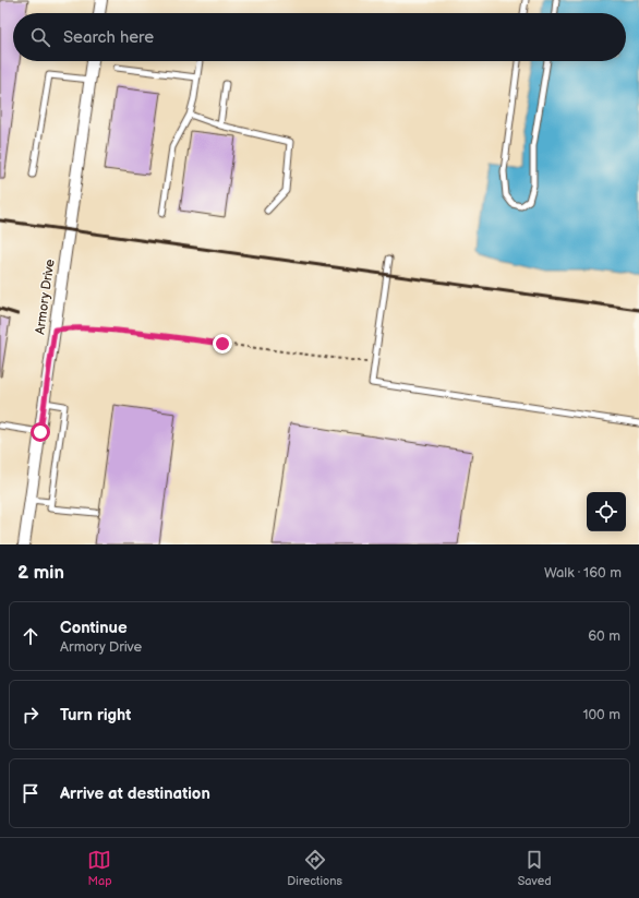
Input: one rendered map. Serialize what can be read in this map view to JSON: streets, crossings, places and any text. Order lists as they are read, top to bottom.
{
  "streets": {
    "street": ["Armory Drive"]
  },
  "page": {
    "search": "Search here",
    "heading": ["2 min", "Walk · 160 m"],
    "list": [
      ["Continue", "Armory Drive", "60 m"],
      ["Turn right", "100 m"],
      "Arrive at destination"
    ],
    "nav": ["Map", "Directions", "Saved"]
  }
}
